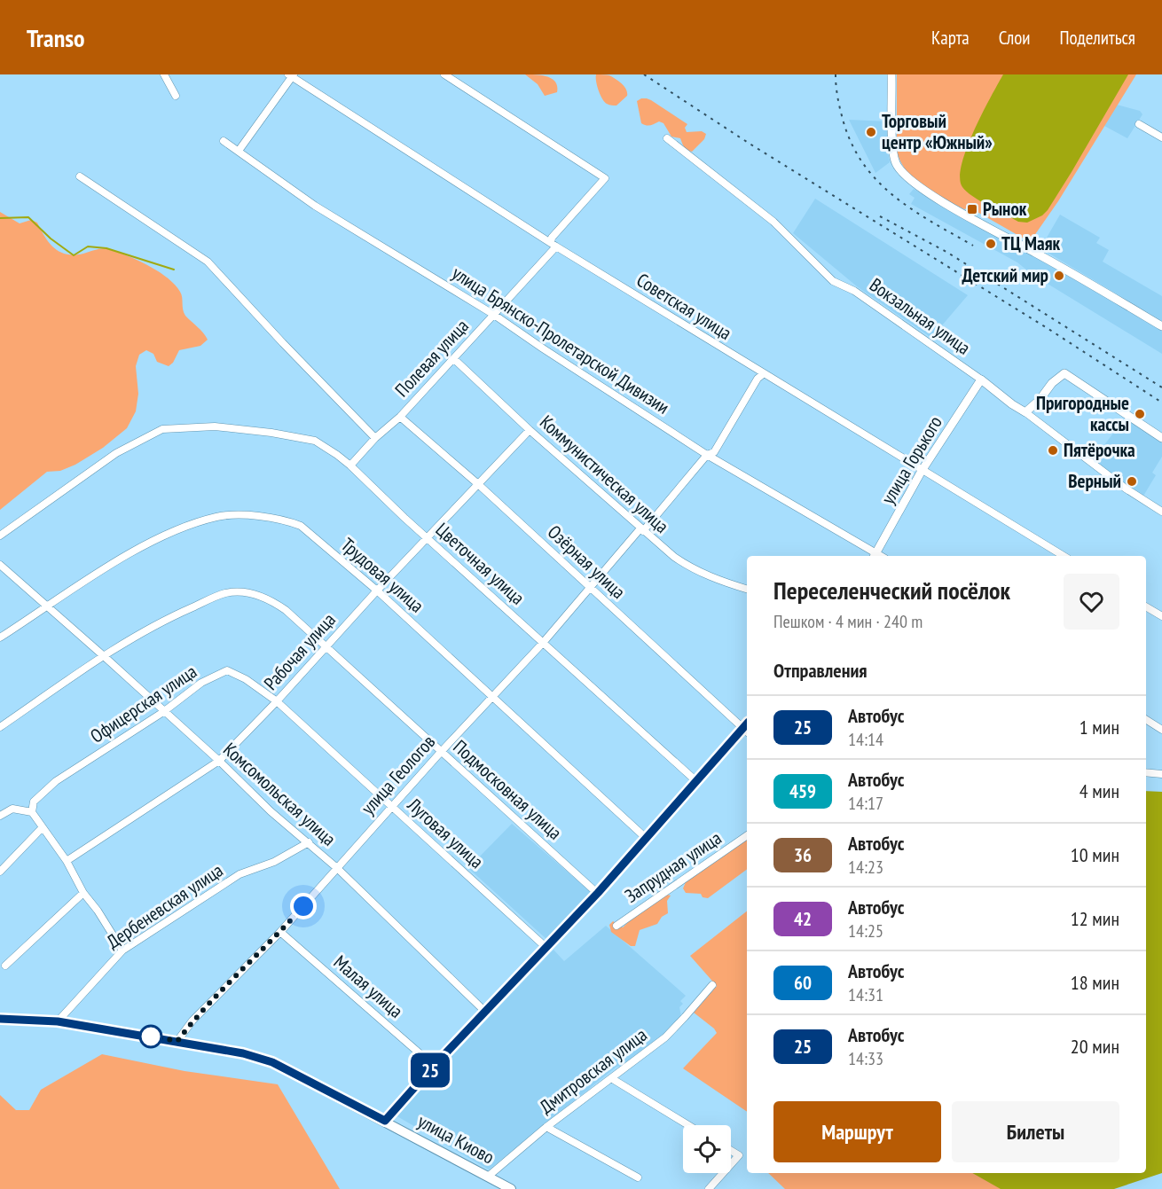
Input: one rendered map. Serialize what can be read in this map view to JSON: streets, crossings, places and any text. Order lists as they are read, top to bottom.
{
  "streets": {
    "main road": ["улица Киово"],
    "street": [
      "Советская улица",
      "Вокзальная улица",
      "улица Брянско-Пролетарской Дивизии",
      "Полевая улица",
      "улица Горького",
      "Коммунистическая улица",
      "Озёрная улица",
      "Цветочная улица",
      "Трудовая улица",
      "Рабочая улица",
      "Офицерская улица",
      "улица Геологов",
      "Подмосковная улица",
      "Комсомольская улица",
      "Луговая улица",
      "Запрудная улица",
      "Дербеневская улица",
      "Малая улица",
      "Дмитровская улица"
    ]
  },
  "crossings": [
    ["Советская улица", "Полевая улица"],
    ["Советская улица", "улица Горького"],
    ["Советская улица", "улица Геологов"],
    ["Вокзальная улица", "улица Горького"],
    ["улица Брянско-Пролетарской Дивизии", "Полевая улица"],
    ["улица Брянско-Пролетарской Дивизии", "улица Горького"],
    ["улица Брянско-Пролетарской Дивизии", "улица Геологов"],
    ["Полевая улица", "Коммунистическая улица"],
    ["Полевая улица", "Озёрная улица"],
    ["Полевая улица", "Цветочная улица"],
    ["Коммунистическая улица", "Рабочая улица"],
    ["Коммунистическая улица", "улица Геологов"],
    ["Озёрная улица", "Рабочая улица"],
    ["Озёрная улица", "улица Геологов"],
    ["Цветочная улица", "Рабочая улица"],
    ["Цветочная улица", "улица Геологов"],
    ["Трудовая улица", "Рабочая улица"],
    ["Трудовая улица", "улица Геологов"],
    ["Трудовая улица", "Комсомольская улица"],
    ["Рабочая улица", "Офицерская улица"],
    ["Рабочая улица", "Подмосковная улица"],
    ["Рабочая улица", "Комсомольская улица"],
    ["Рабочая улица", "Луговая улица"],
    ["Офицерская улица", "Комсомольская улица"],
    ["Офицерская улица", "Луговая улица"],
    ["улица Геологов", "Подмосковная улица"],
    ["улица Геологов", "Комсомольская улица"],
    ["улица Геологов", "Луговая улица"],
    ["улица Геологов", "Малая улица"],
    ["улица Геологов", "улица Киово"],
    ["Подмосковная улица", "Комсомольская улица"],
    ["Комсомольская улица", "Дербеневская улица"],
    ["Дербеневская улица", "улица Киово"],
    ["Дмитровская улица", "улица Киово"]
  ],
  "places": {
    "other": [
      "Торговый центр «Южный»",
      "ТЦ Маяк",
      "Детский мир",
      "Пригородные кассы",
      "Пятёрочка",
      "Верный"
    ],
    "transit": ["Рынок"]
  },
  "lines": ["bus line 25"],
  "page": {
    "header": "Transo",
    "nav": ["Карта", "Слои", "Поделиться"],
    "on_map": "25",
    "heading": [
      ["Переселенческий посёлок", "Пешком · 4 мин · 240 m"],
      "Отправления"
    ],
    "list": [
      {
        "mark": "25",
        "name": "Автобус",
        "note": "14:14",
        "value": "1 мин"
      },
      {
        "mark": "459",
        "name": "Автобус",
        "note": "14:17",
        "value": "4 мин"
      },
      {
        "mark": "36",
        "name": "Автобус",
        "note": "14:23",
        "value": "10 мин"
      },
      {
        "mark": "42",
        "name": "Автобус",
        "note": "14:25",
        "value": "12 мин"
      },
      {
        "mark": "60",
        "name": "Автобус",
        "note": "14:31",
        "value": "18 мин"
      },
      {
        "mark": "25",
        "name": "Автобус",
        "note": "14:33",
        "value": "20 мин"
      }
    ],
    "buttons": ["Маршрут", "Билеты"]
  }
}
